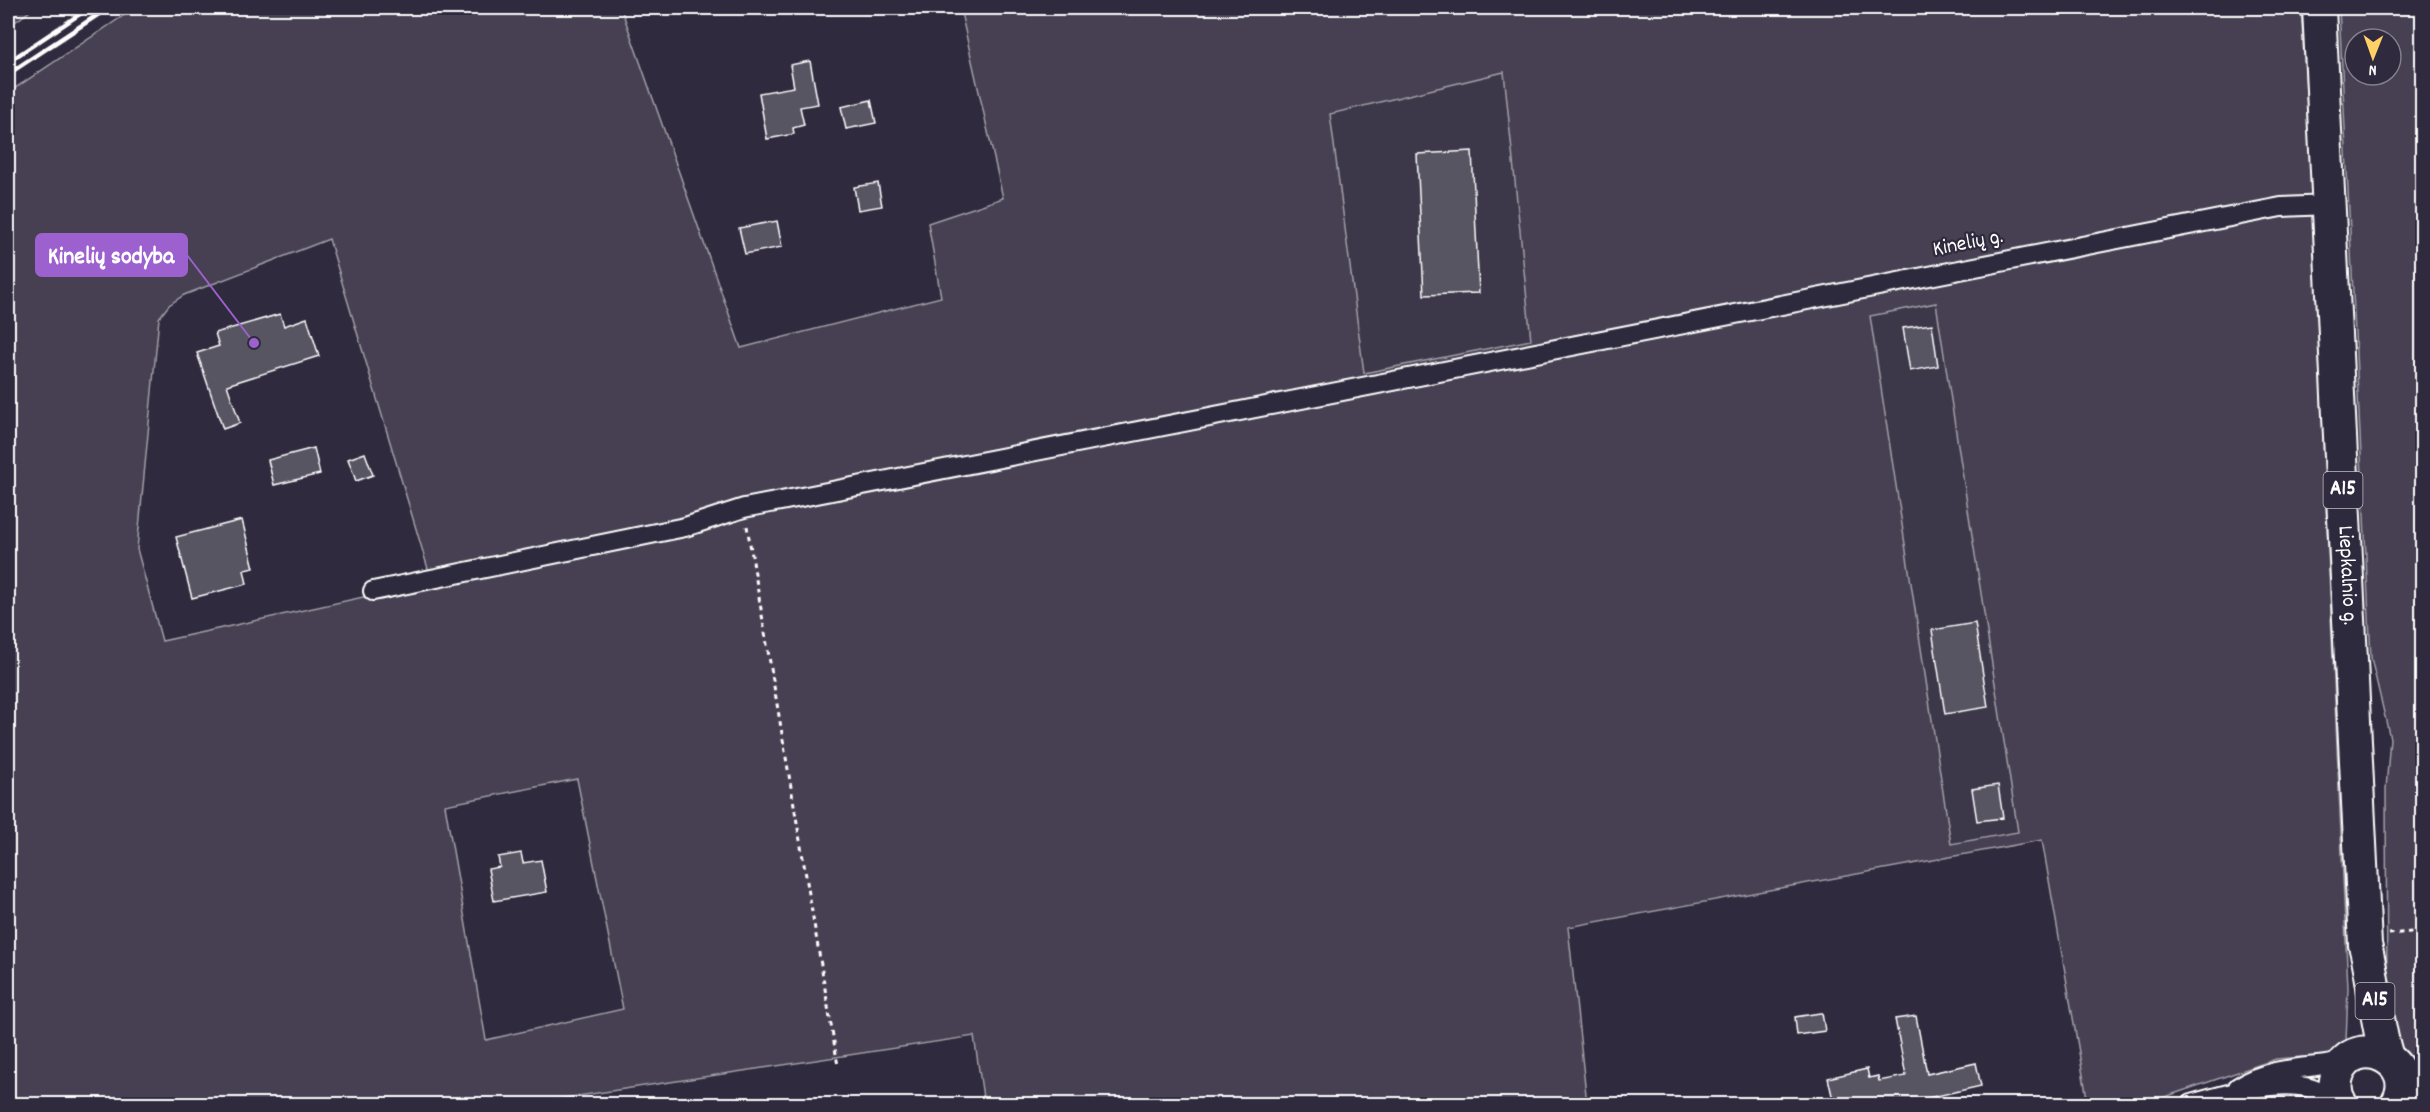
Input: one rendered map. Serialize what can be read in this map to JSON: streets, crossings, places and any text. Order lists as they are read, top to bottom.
{
  "streets": {
    "highway": ["A15", "Liepkalnio g."],
    "street": ["Kinelių g."]
  },
  "crossings": [
    ["Kinelių g.", "A15"],
    ["Kinelių g.", "Liepkalnio g."],
    ["A15", "Liepkalnio g."]
  ],
  "places": ["Kinelių sodyba"],
  "north": "bottom"
}
